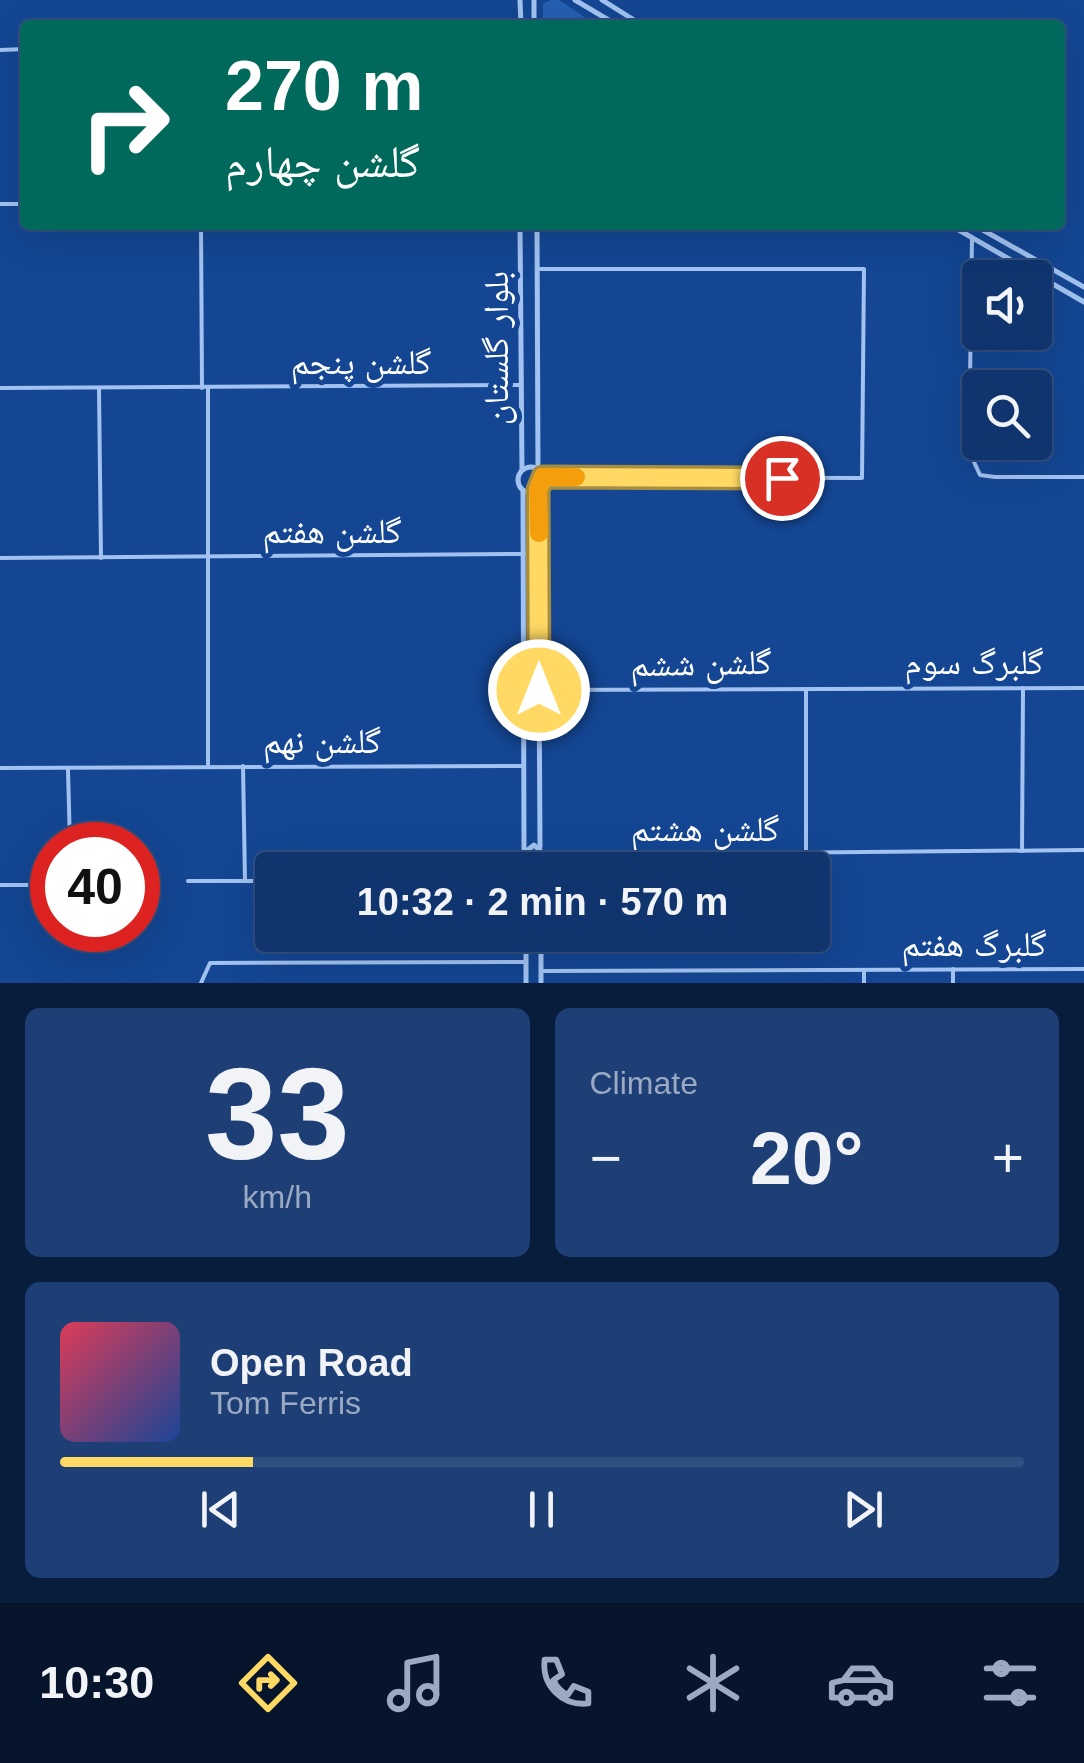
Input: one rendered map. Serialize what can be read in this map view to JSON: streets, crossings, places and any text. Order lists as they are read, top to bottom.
{
  "streets": {
    "street": [
      "بلوار گلستان",
      "گلشن پنجم",
      "گلشن هفتم",
      "گلبرگ سوم",
      "گلشن ششم",
      "گلشن نهم",
      "گلشن هشتم",
      "گلبرگ هفتم"
    ]
  },
  "crossings": [
    ["بلوار گلستان", "گلشن پنجم"],
    ["گلبرگ سوم", "گلشن ششم"]
  ],
  "page": {
    "turn": ["270 m", "گلشن چهارم"],
    "limit": "40",
    "trip": "10:32 · 2 min · 570 m",
    "tile": [
      ["33", "km/h"],
      "Climate"
    ],
    "heat": ["−", "20°", "+"],
    "song": ["Open Road", "Tom Ferris"],
    "tabs": "10:30"
  }
}
